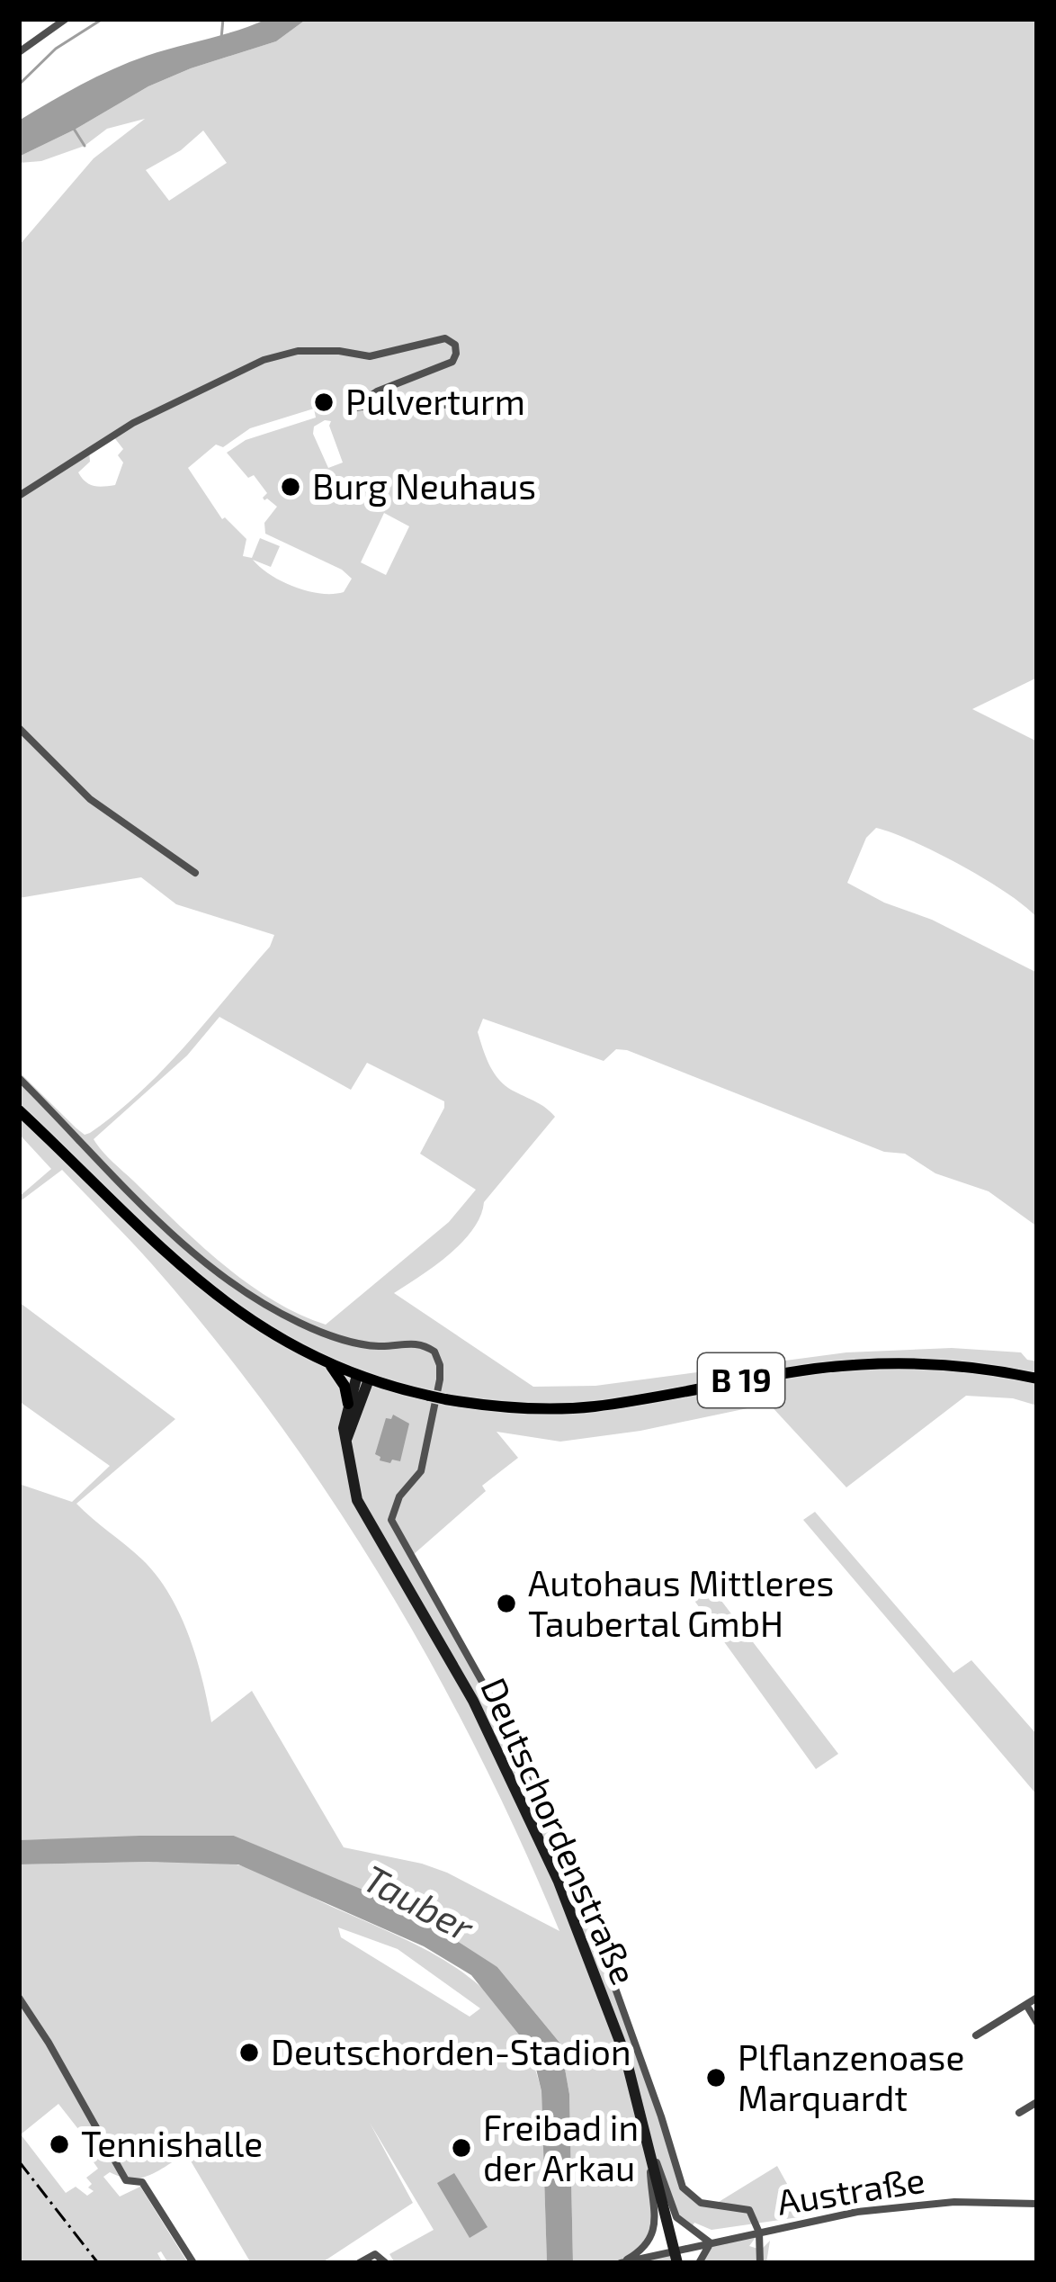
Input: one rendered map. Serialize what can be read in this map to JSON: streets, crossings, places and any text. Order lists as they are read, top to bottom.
{
  "streets": {
    "main road": ["B 19"],
    "street": ["Deutschordenstraße", "Austraße"]
  },
  "crossings": [
    ["B 19", "Deutschordenstraße"],
    ["Deutschordenstraße", "Austraße"]
  ],
  "water": ["Tauber"],
  "places": [
    "Pulverturm",
    "Burg Neuhaus",
    "Autohaus Mittleres Taubertal GmbH",
    "Deutschorden-Stadion",
    "Plflanzenoase Marquardt",
    "Tennishalle",
    "Freibad in der Arkau"
  ]
}
